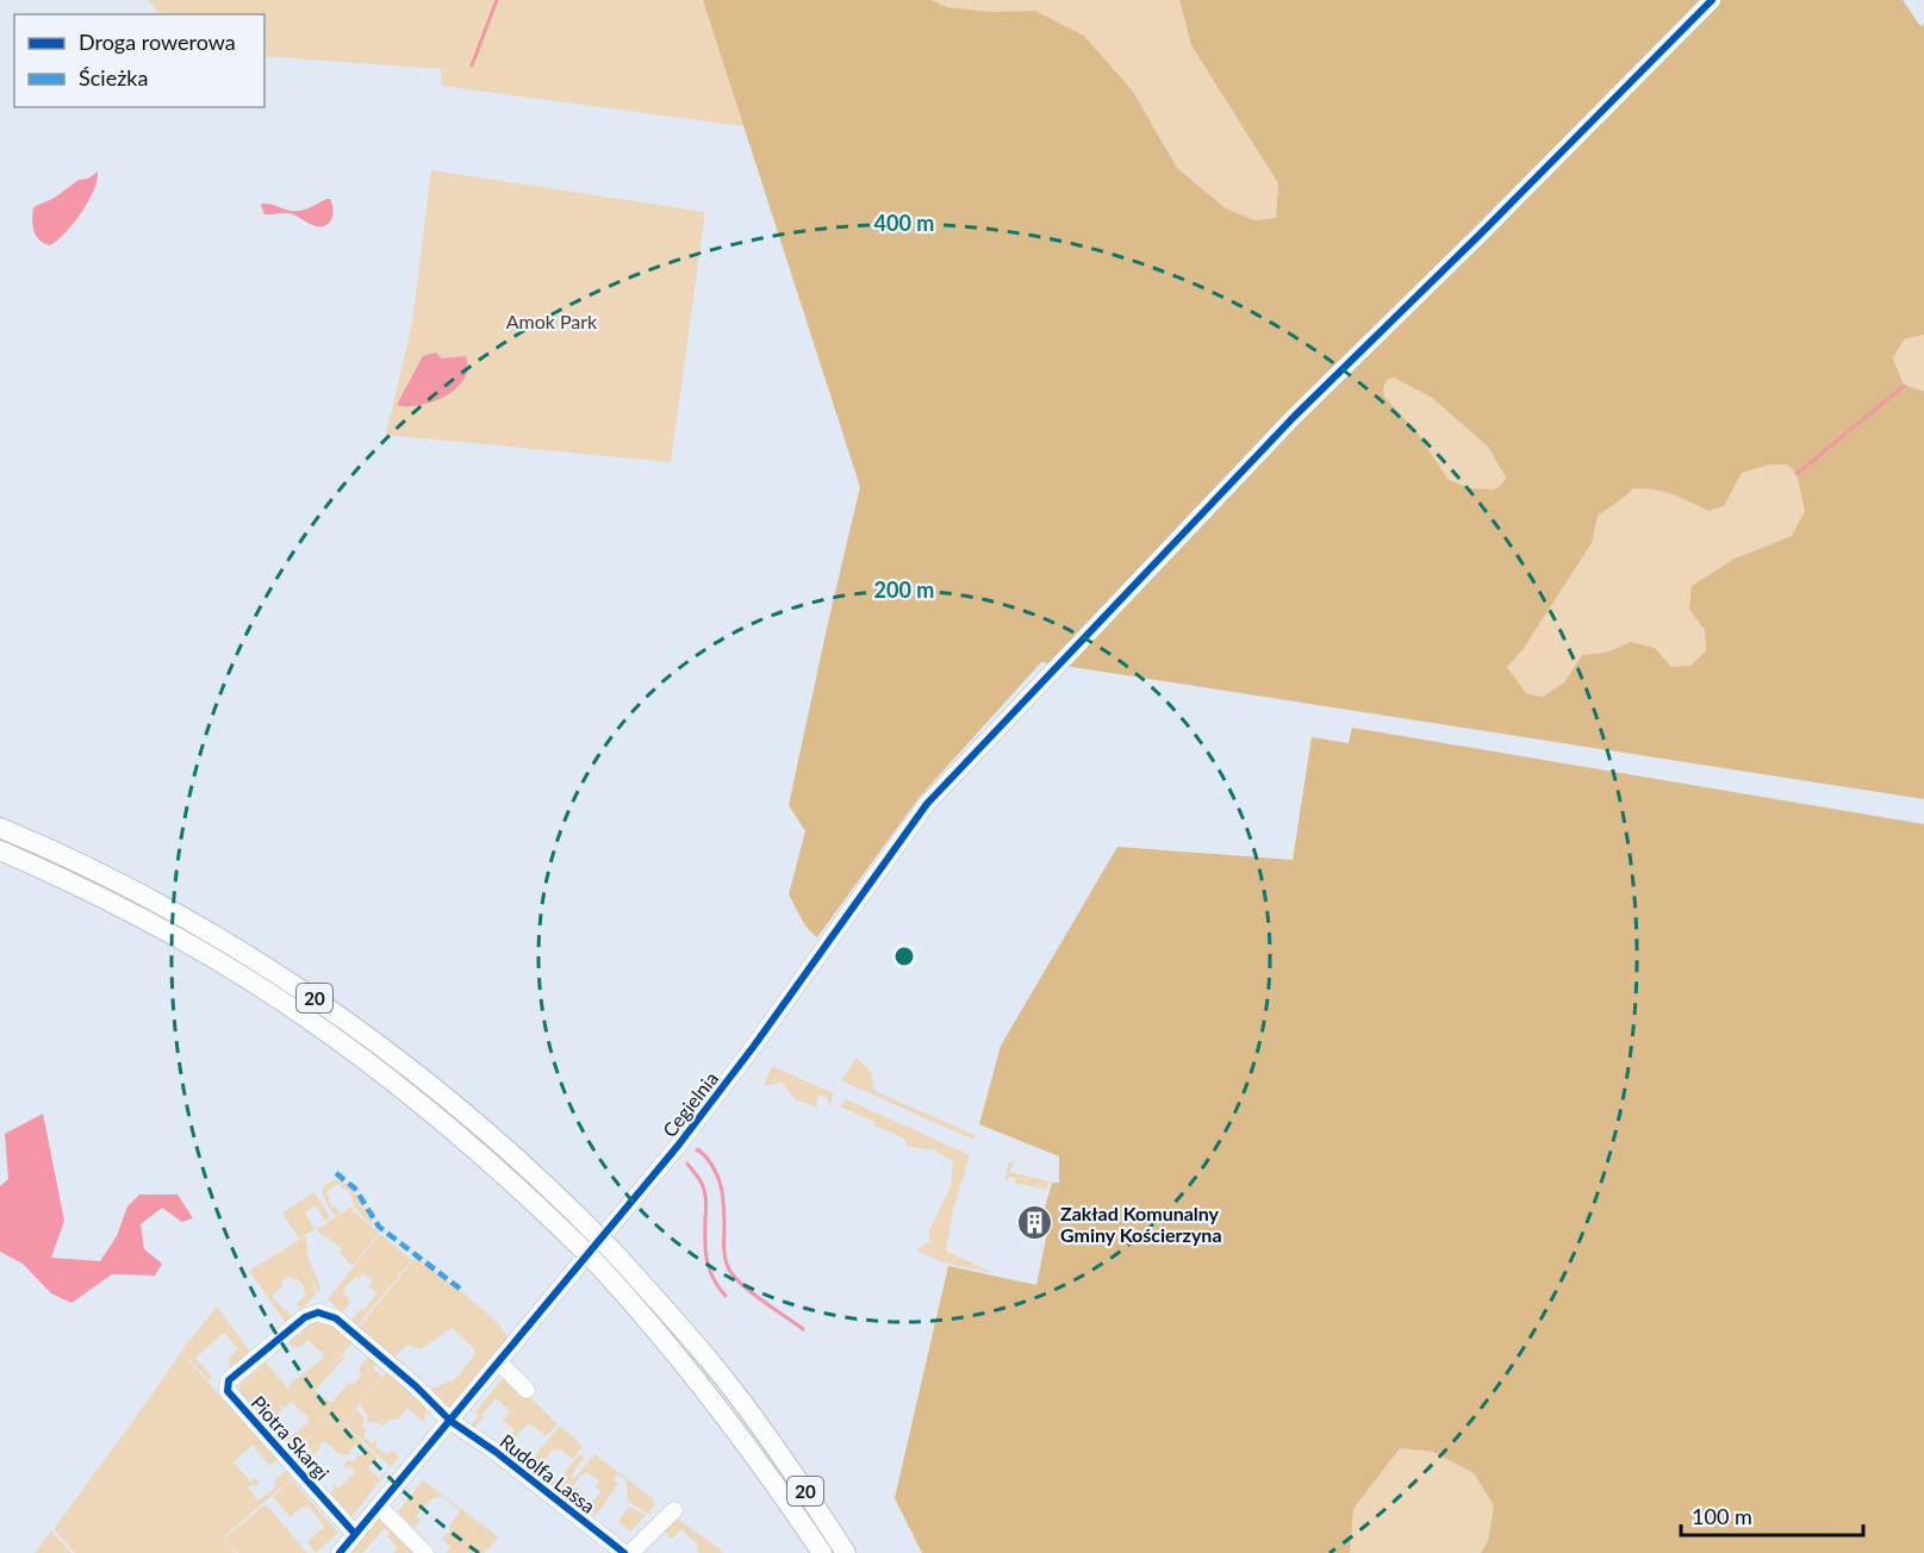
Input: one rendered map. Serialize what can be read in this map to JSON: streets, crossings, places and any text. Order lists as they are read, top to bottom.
{
  "streets": {
    "main road": ["20"],
    "street": ["Cegielnia", "Piotra Skargi", "Rudolfa Lassa"]
  },
  "crossings": [
    ["Cegielnia", "Piotra Skargi"],
    ["Cegielnia", "Rudolfa Lassa"],
    ["Piotra Skargi", "Rudolfa Lassa"]
  ],
  "parks": ["Amok Park"],
  "places": {
    "building": ["Zakład Komunalny Gminy Kościerzyna"]
  },
  "legend": ["Droga rowerowa", "Ścieżka"],
  "scale_bar": "100 m",
  "rings": ["400 m", "200 m"]
}
